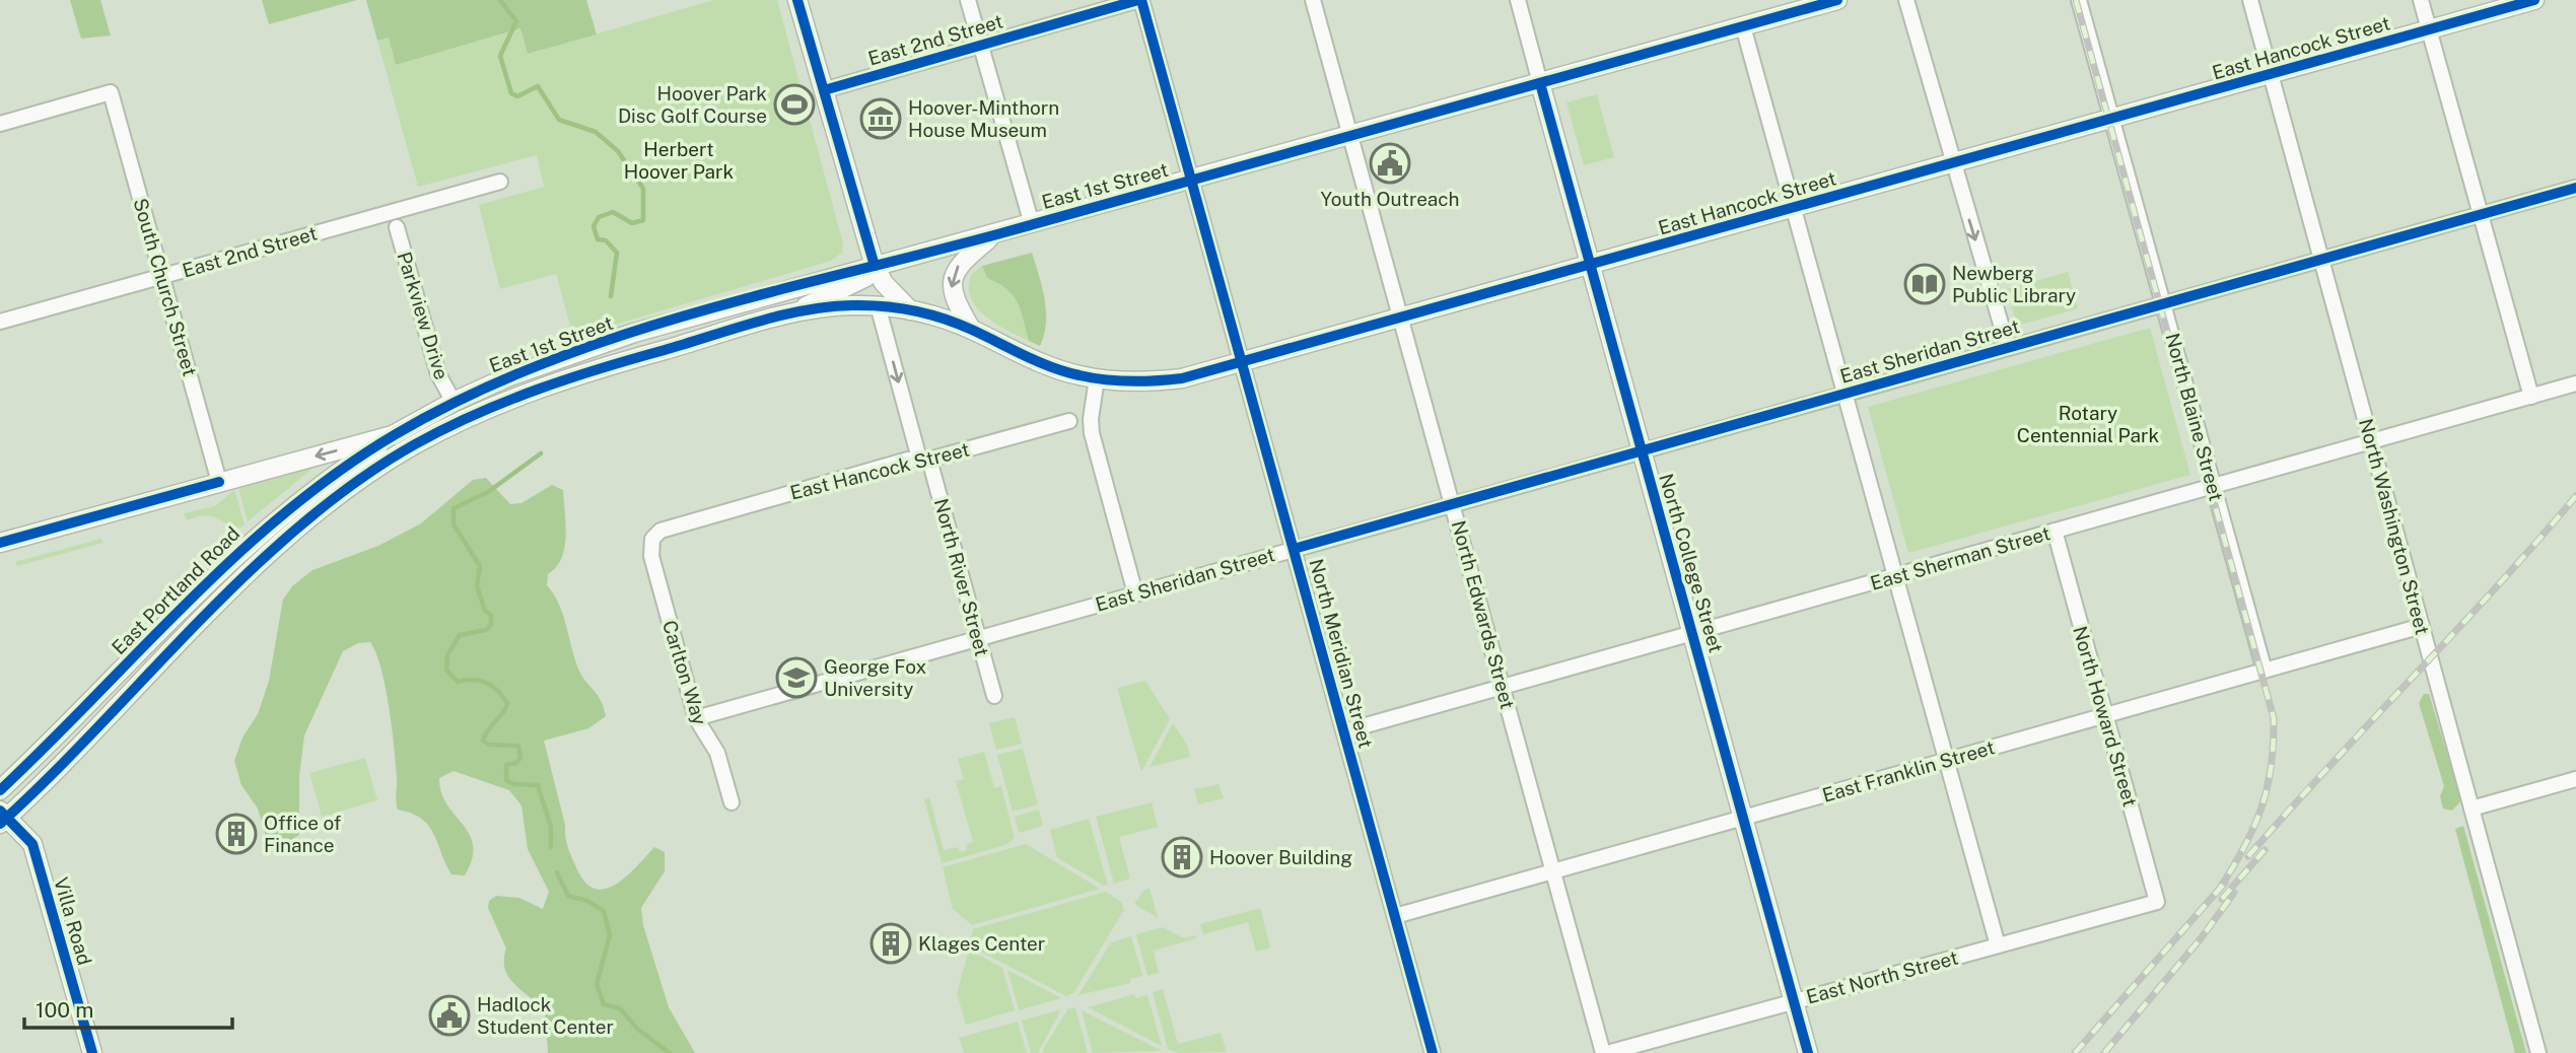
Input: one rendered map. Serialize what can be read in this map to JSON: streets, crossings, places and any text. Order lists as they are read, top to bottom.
{
  "streets": {
    "main road": [
      "East Hancock Street",
      "East 1st Street",
      "North College Street",
      "East Portland Road",
      "Villa Road"
    ],
    "street": [
      "East 2nd Street",
      "South Church Street",
      "Parkview Drive",
      "East Sheridan Street",
      "North Blaine Street",
      "North Washington Street",
      "East Sherman Street",
      "North River Street",
      "North Edwards Street",
      "North Meridian Street",
      "Carlton Way",
      "North Howard Street",
      "East Franklin Street",
      "East North Street"
    ]
  },
  "crossings": [
    ["East 2nd Street", "South Church Street"],
    ["East 2nd Street", "North Meridian Street"],
    ["East Hancock Street", "East 1st Street"],
    ["East Hancock Street", "North Blaine Street"],
    ["East Hancock Street", "North Washington Street"],
    ["East Hancock Street", "North College Street"],
    ["East Hancock Street", "North River Street"],
    ["East Hancock Street", "North Edwards Street"],
    ["East Hancock Street", "North Meridian Street"],
    ["East Hancock Street", "Carlton Way"],
    ["East 1st Street", "South Church Street"],
    ["East 1st Street", "Parkview Drive"],
    ["East 1st Street", "North College Street"],
    ["East 1st Street", "North River Street"],
    ["East 1st Street", "East Portland Road"],
    ["East 1st Street", "North Edwards Street"],
    ["East 1st Street", "North Meridian Street"],
    ["East Sheridan Street", "North Blaine Street"],
    ["East Sheridan Street", "North Washington Street"],
    ["East Sheridan Street", "North College Street"],
    ["East Sheridan Street", "North River Street"],
    ["East Sheridan Street", "North Edwards Street"],
    ["East Sheridan Street", "North Meridian Street"],
    ["East Sheridan Street", "Carlton Way"],
    ["North Blaine Street", "East Sherman Street"],
    ["North Blaine Street", "East Franklin Street"],
    ["North Washington Street", "East Sherman Street"],
    ["North Washington Street", "East Franklin Street"],
    ["East Sherman Street", "North College Street"],
    ["East Sherman Street", "North Edwards Street"],
    ["East Sherman Street", "North Meridian Street"],
    ["East Sherman Street", "North Howard Street"],
    ["North College Street", "East Franklin Street"],
    ["North College Street", "East North Street"],
    ["East Portland Road", "Villa Road"],
    ["North Edwards Street", "East Franklin Street"],
    ["North Edwards Street", "East North Street"],
    ["North Meridian Street", "East Franklin Street"],
    ["North Howard Street", "East Franklin Street"],
    ["North Howard Street", "East North Street"]
  ],
  "one_way": ["North River Street"],
  "parks": ["Herbert Hoover Park", "Rotary Centennial Park"],
  "places": {
    "sports": ["Hoover Park Disc Golf Course"],
    "museum": ["Hoover-Minthorn House Museum"],
    "public building": ["Youth Outreach", "Hadlock Student Center"],
    "library": ["Newberg Public Library"],
    "school or university": ["George Fox University"],
    "building": ["Office of Finance", "Hoover Building", "Klages Center"]
  },
  "scale_bar": "100 m"
}
